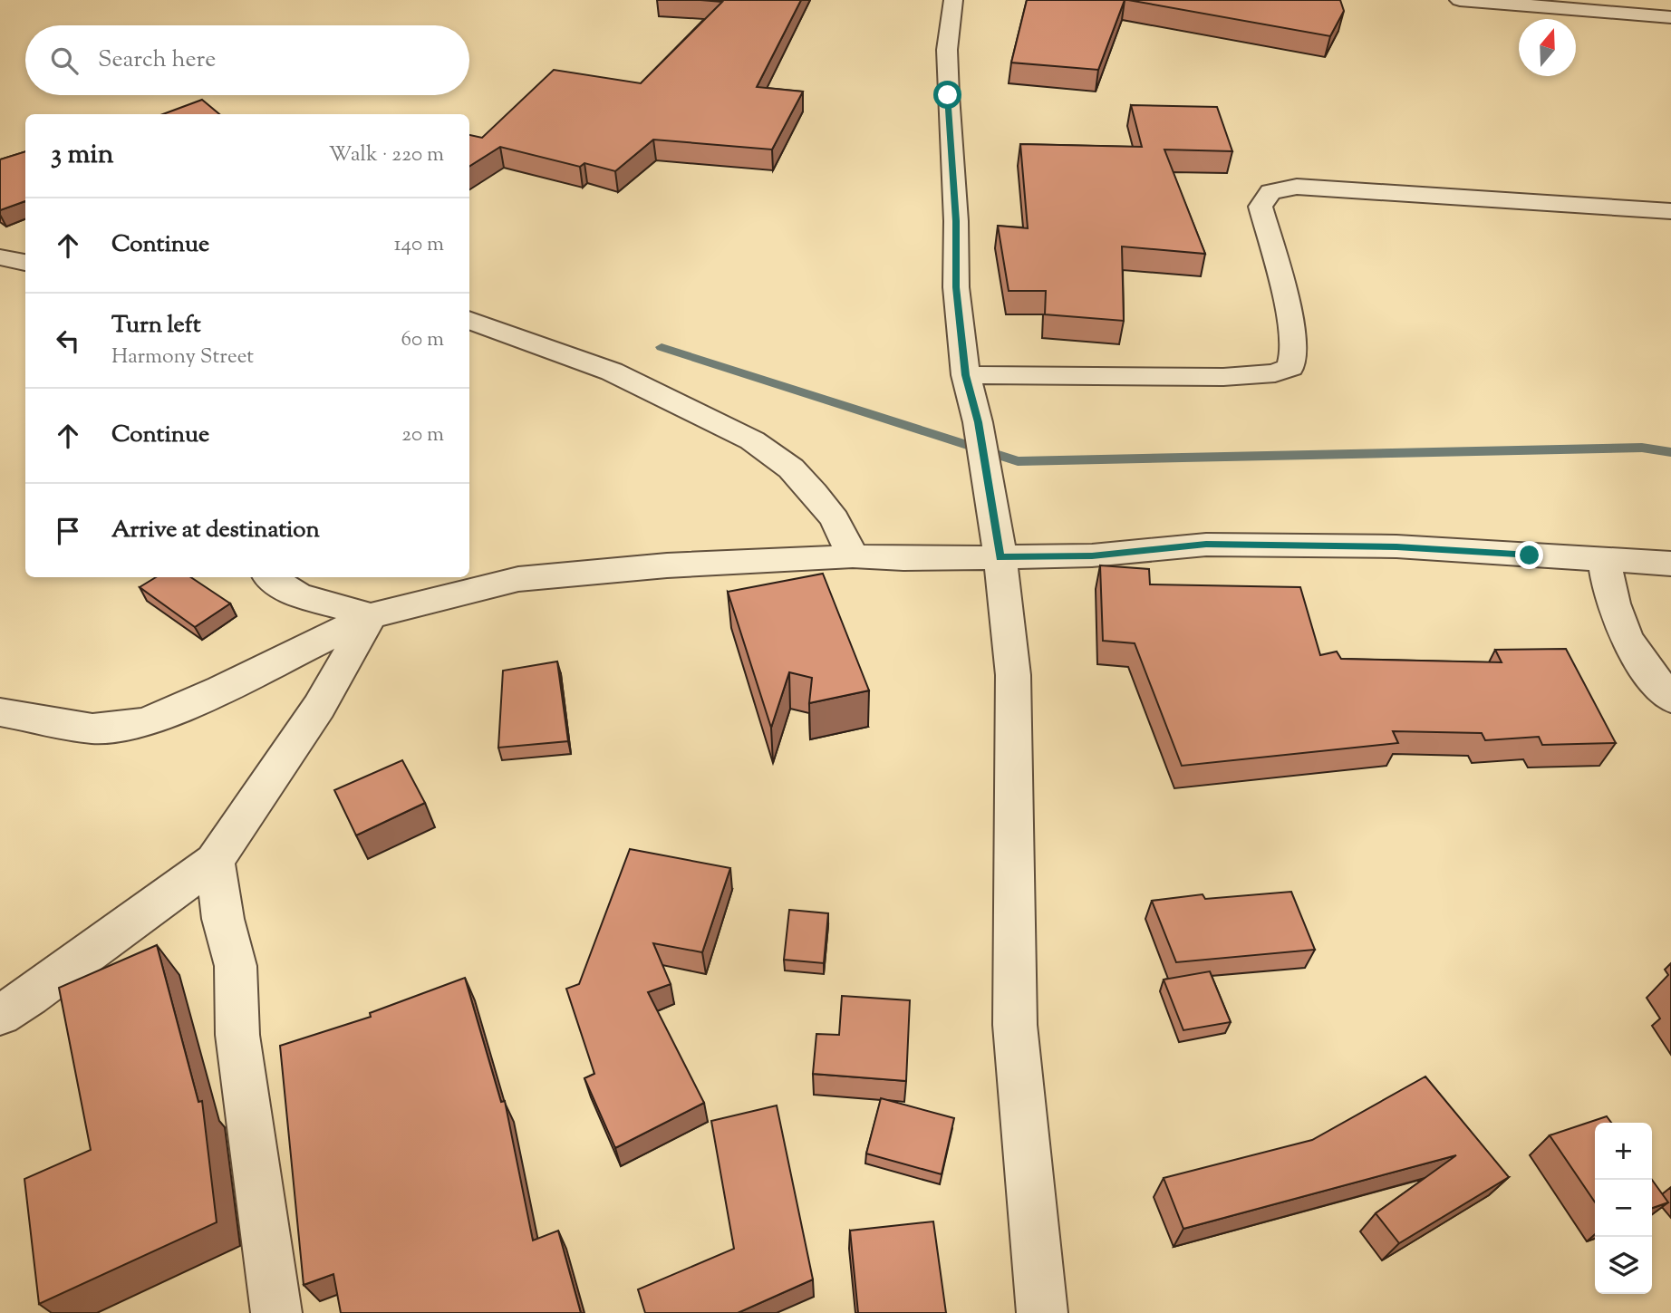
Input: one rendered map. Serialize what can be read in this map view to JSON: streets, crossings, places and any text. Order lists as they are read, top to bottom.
{
  "north": "top",
  "page": {
    "search": "Search here",
    "heading": ["3 min", "Walk · 220 m"],
    "list": [
      ["Continue", "140 m"],
      ["Turn left", "Harmony Street", "60 m"],
      ["Continue", "20 m"],
      "Arrive at destination"
    ],
    "map_buttons": ["+", "−"]
  }
}
